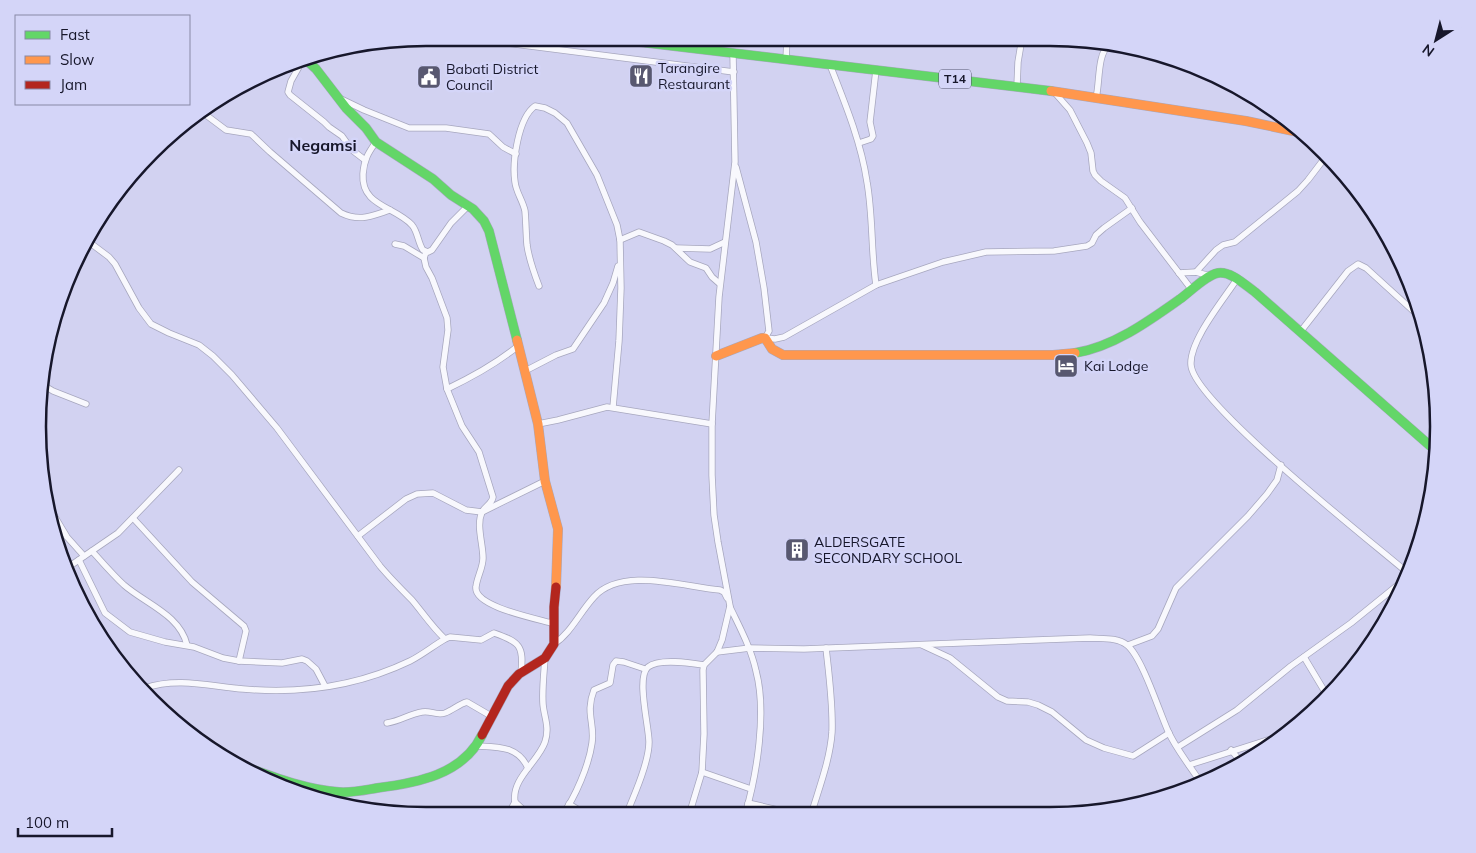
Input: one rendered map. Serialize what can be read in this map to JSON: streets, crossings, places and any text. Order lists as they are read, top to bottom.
{
  "streets": {
    "main road": ["T14"]
  },
  "districts": ["Negamsi"],
  "places": {
    "restaurant": ["Tarangire Restaurant"],
    "public building": ["Babati District Council"],
    "hotel": ["Kai Lodge"],
    "building": ["ALDERSGATE SECONDARY SCHOOL"]
  },
  "legend": ["Fast", "Slow", "Jam"],
  "scale_bar": "100 m",
  "north": "bottom left"
}
